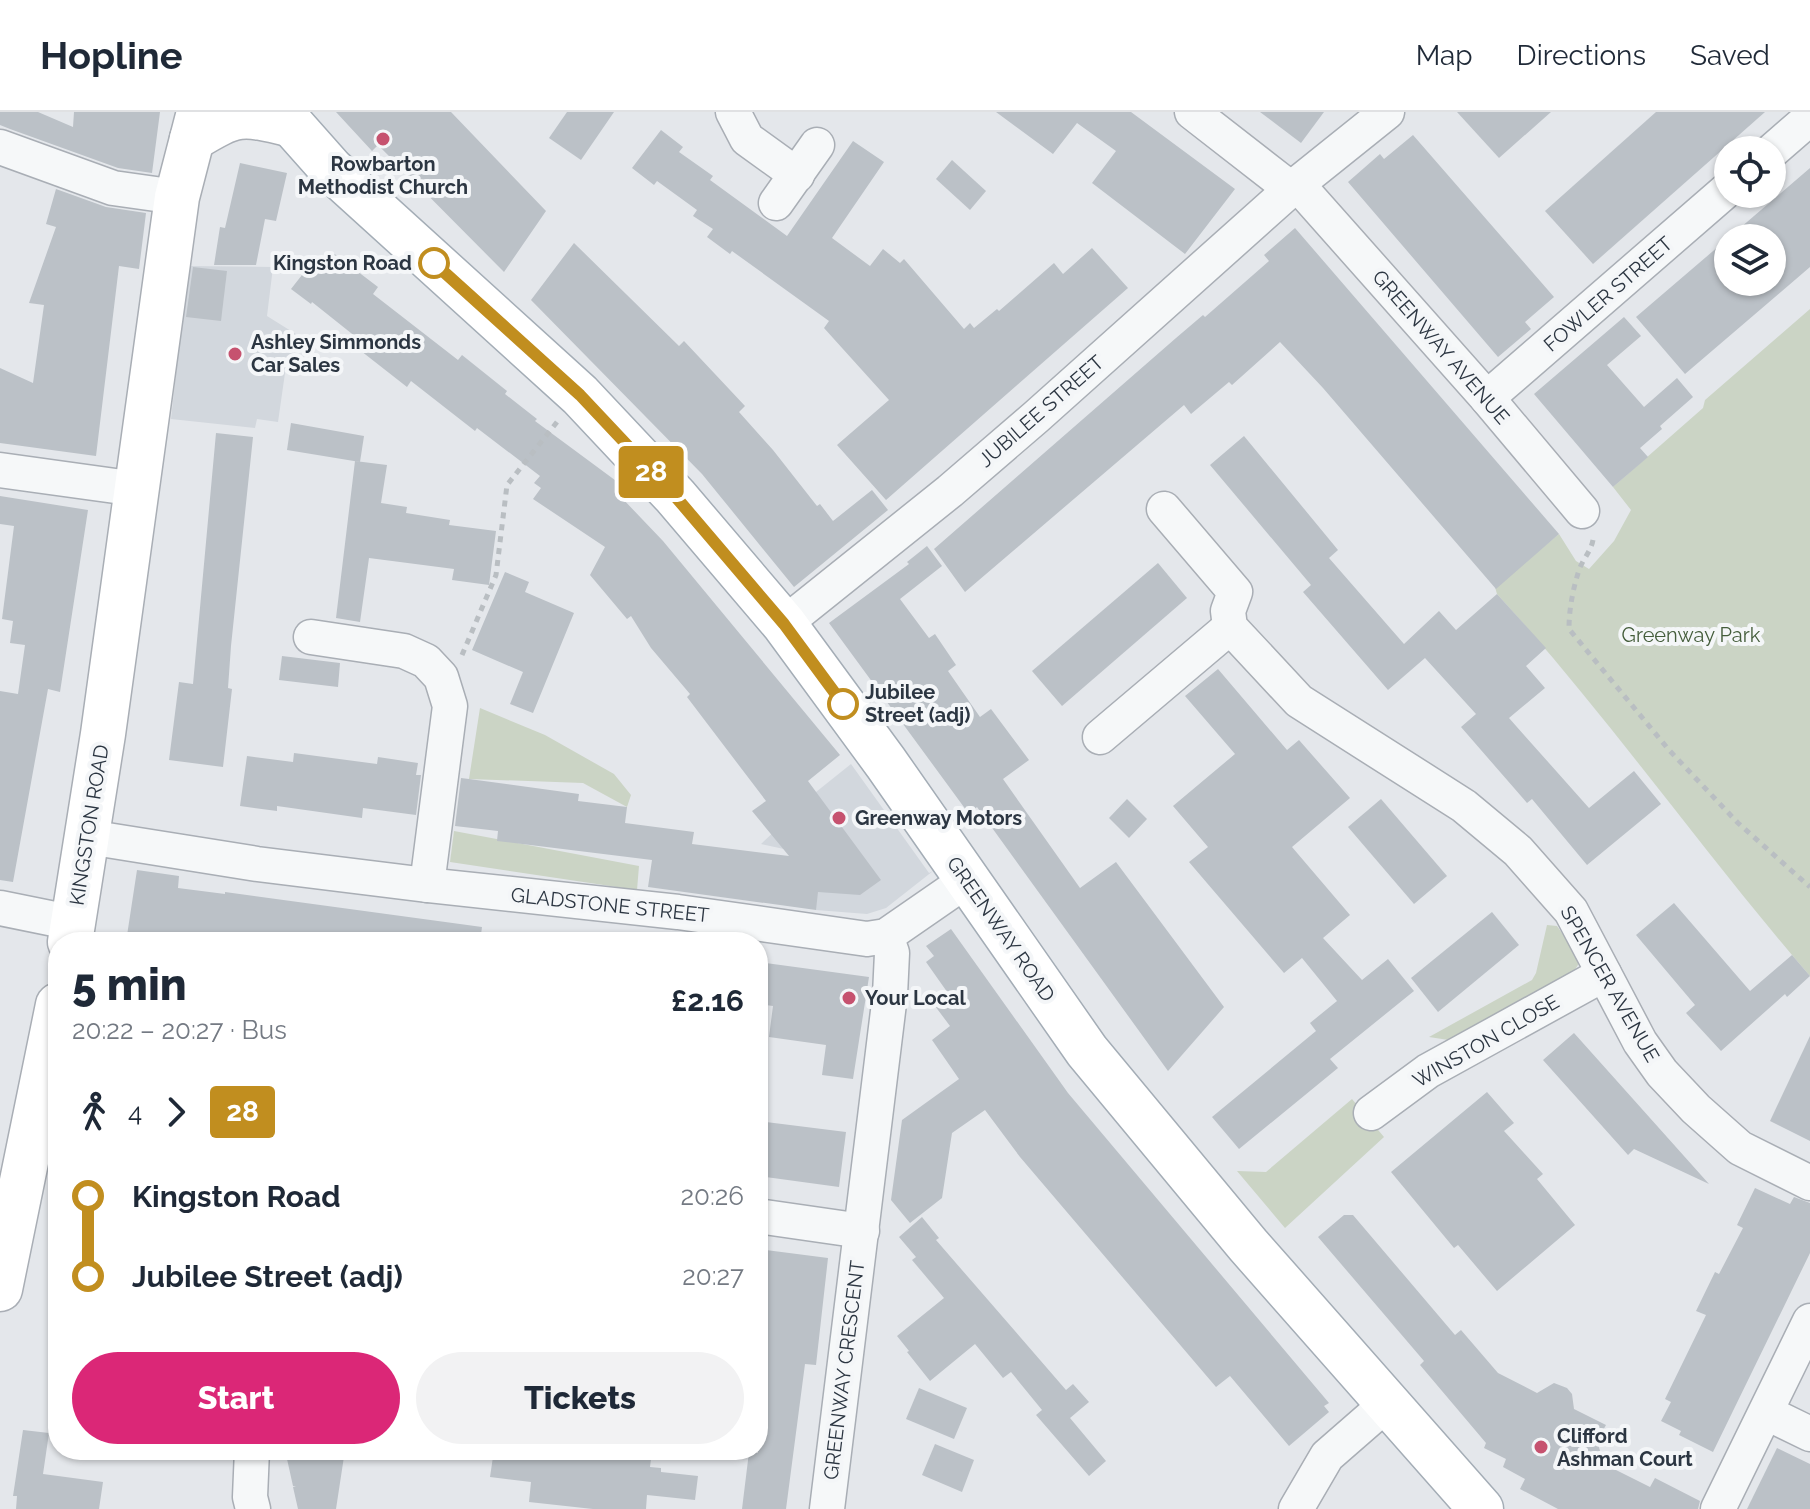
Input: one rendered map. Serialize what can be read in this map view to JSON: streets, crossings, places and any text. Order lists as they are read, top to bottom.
{
  "streets": {
    "main road": ["KINGSTON ROAD", "GREENWAY ROAD"],
    "street": [
      "FOWLER STREET",
      "GREENWAY AVENUE",
      "JUBILEE STREET",
      "GLADSTONE STREET",
      "SPENCER AVENUE",
      "WINSTON CLOSE",
      "GREENWAY CRESCENT"
    ]
  },
  "crossings": [
    ["FOWLER STREET", "GREENWAY AVENUE"],
    ["GREENWAY AVENUE", "JUBILEE STREET"],
    ["JUBILEE STREET", "GREENWAY ROAD"],
    ["KINGSTON ROAD", "GLADSTONE STREET"],
    ["KINGSTON ROAD", "GREENWAY ROAD"],
    ["GLADSTONE STREET", "GREENWAY CRESCENT"],
    ["SPENCER AVENUE", "WINSTON CLOSE"]
  ],
  "parks": ["Greenway Park"],
  "places": [
    "Rowbarton Methodist Church",
    "Kingston Road",
    "Ashley Simmonds Car Sales",
    "Jubilee Street (adj)",
    "Greenway Motors",
    "Your Local",
    "Clifford Ashman Court"
  ],
  "lines": ["bus line 28"],
  "page": {
    "header": "Hopline",
    "nav": ["Map", "Directions", "Saved"],
    "on_map": "28",
    "heading": ["5 min", "20:22 – 20:27 · Bus", "£2.16"],
    "legs": ["4", "28"],
    "list": [
      {
        "name": "Kingston Road",
        "value": "20:26"
      },
      {
        "name": "Jubilee Street (adj)",
        "value": "20:27"
      }
    ],
    "buttons": ["Start", "Tickets"]
  }
}
